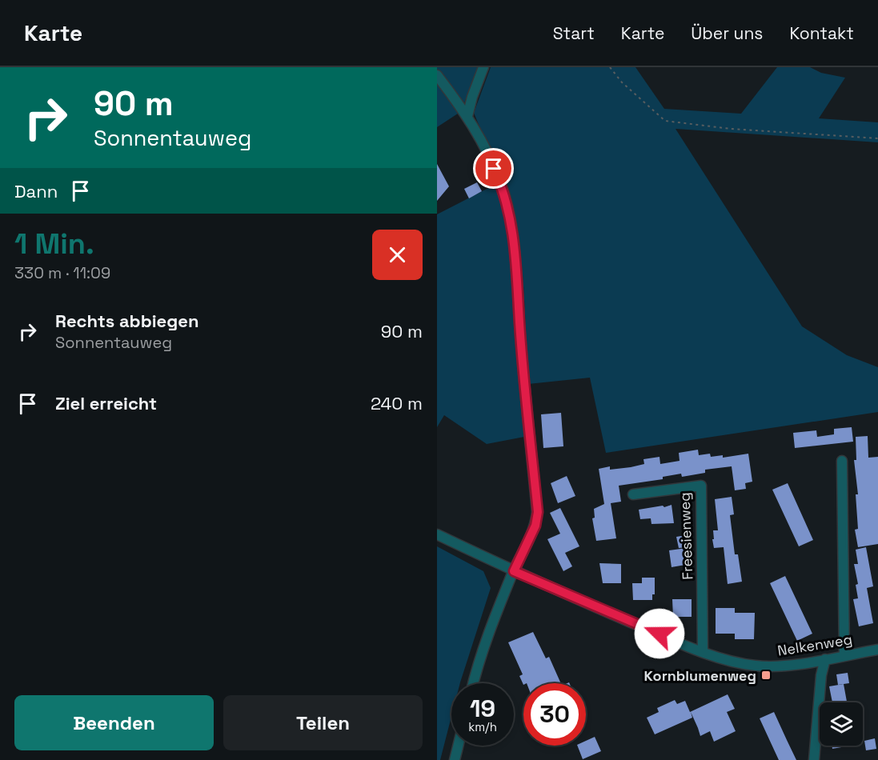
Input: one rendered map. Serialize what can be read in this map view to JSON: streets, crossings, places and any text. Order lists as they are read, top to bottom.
{
  "streets": {
    "street": ["Freesienweg", "Nelkenweg"]
  },
  "crossings": [
    ["Freesienweg", "Nelkenweg"]
  ],
  "places": {
    "transit": ["Kornblumenweg"]
  },
  "page": {
    "header": "Karte",
    "nav": [
      "Start",
      "Karte",
      "Über uns",
      "Kontakt"
    ],
    "turn": ["90 m", "Sonnentauweg"],
    "then": "Dann",
    "heading": ["1 Min.", "330 m · 11:09"],
    "list": [
      {
        "name": "Rechts abbiegen",
        "note": "Sonnentauweg",
        "value": "90 m"
      },
      {
        "name": "Ziel erreicht",
        "value": "240 m"
      }
    ],
    "speed": "19 km/h",
    "limit": "30",
    "buttons": ["Beenden", "Teilen"]
  }
}
